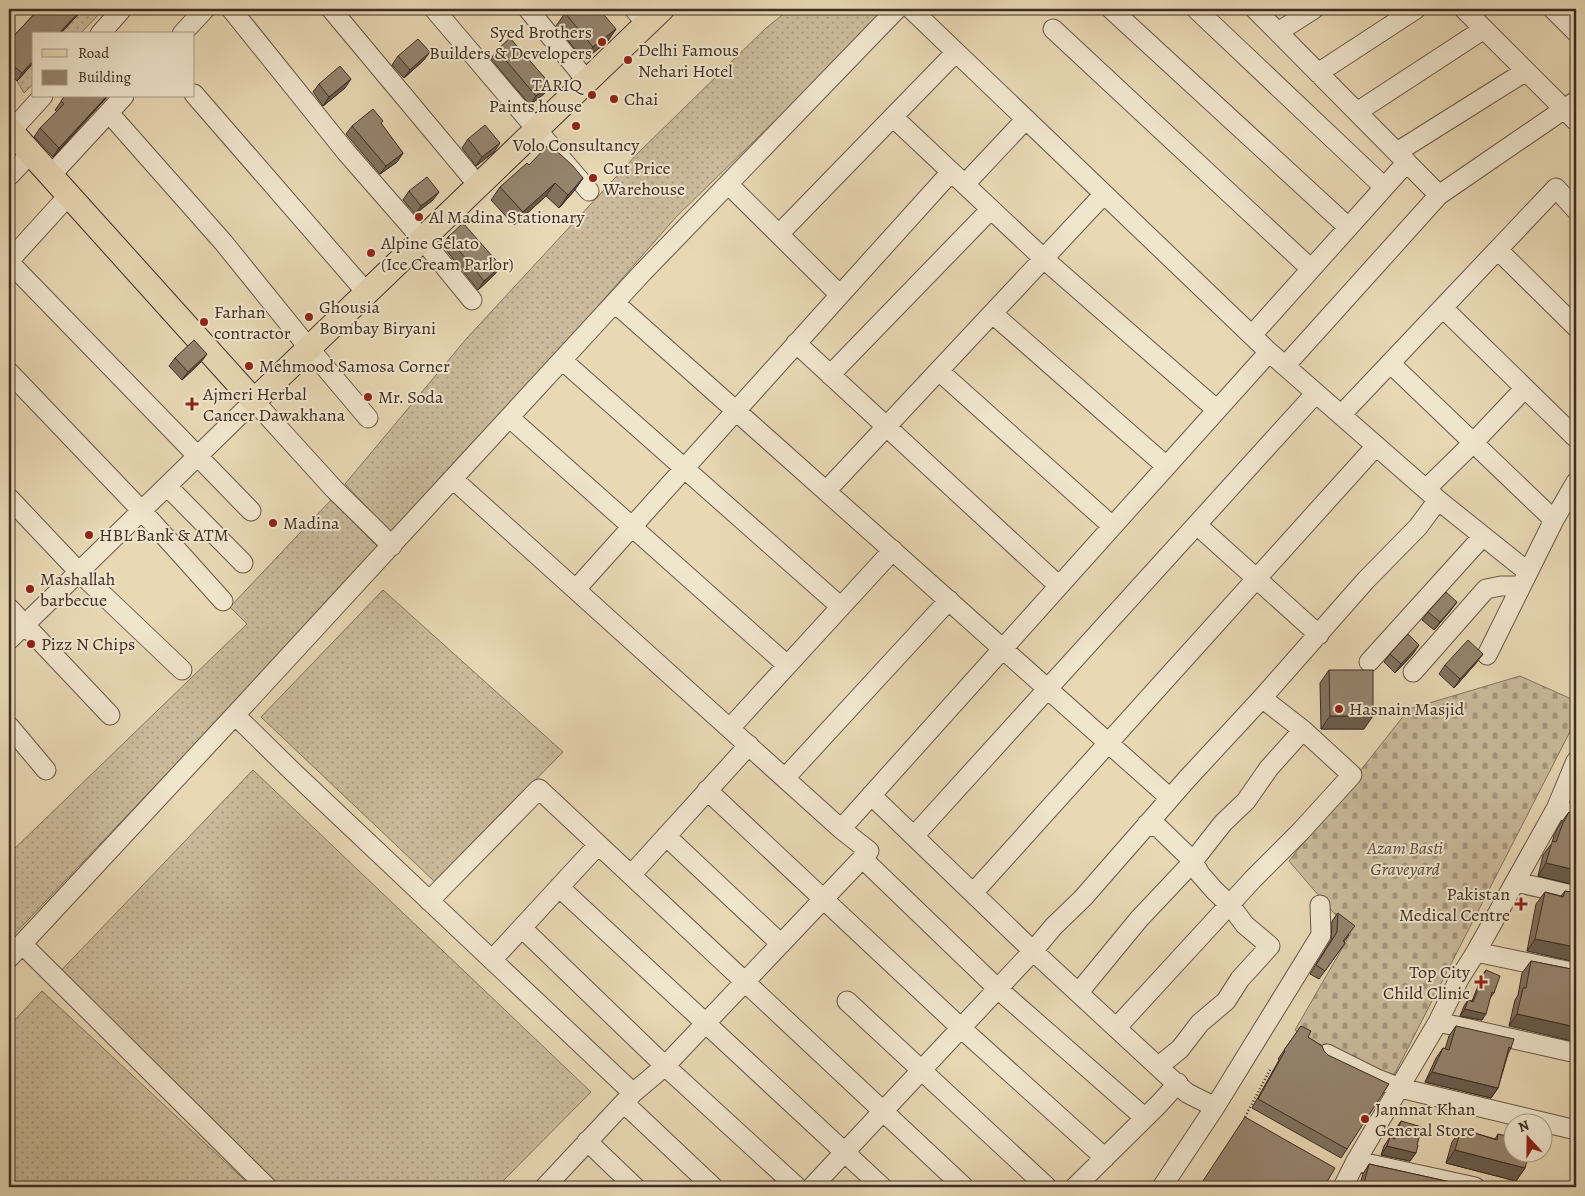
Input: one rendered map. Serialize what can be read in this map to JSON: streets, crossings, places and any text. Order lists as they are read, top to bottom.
{
  "parks": ["Azam Basti Graveyard"],
  "places": {
    "other": [
      "Syed Brothers Builders & Developers",
      "Delhi Famous Nehari Hotel",
      "TARIQ Paints house",
      "Chai",
      "Volo Consultancy",
      "Cut Price Warehouse",
      "Al Madina Stationary",
      "Alpine Gelato (Ice Cream Parlor)",
      "Ghousia Bombay Biryani",
      "Farhan contractor",
      "Mehmood Samosa Corner",
      "Mr. Soda",
      "Madina",
      "HBL Bank & ATM",
      "Mashallah barbecue",
      "Pizz N Chips",
      "Hasnain Masjid",
      "Jannnat Khan General Store"
    ],
    "health": ["Ajmeri Herbal Cancer Dawakhana", "Pakistan Medical Centre", "Top City Child Clinic"]
  },
  "legend": ["Road", "Building"],
  "north": "top"
}
